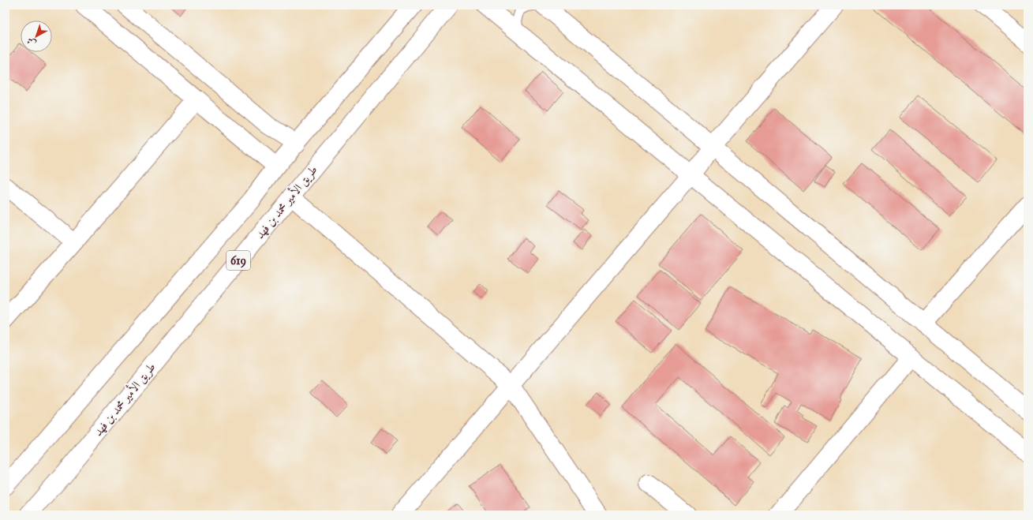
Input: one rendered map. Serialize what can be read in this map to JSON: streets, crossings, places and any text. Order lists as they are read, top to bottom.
{
  "streets": {
    "main road": ["طريق الأمير محمد بن فهد", "619"]
  },
  "north": "bottom left"
}
